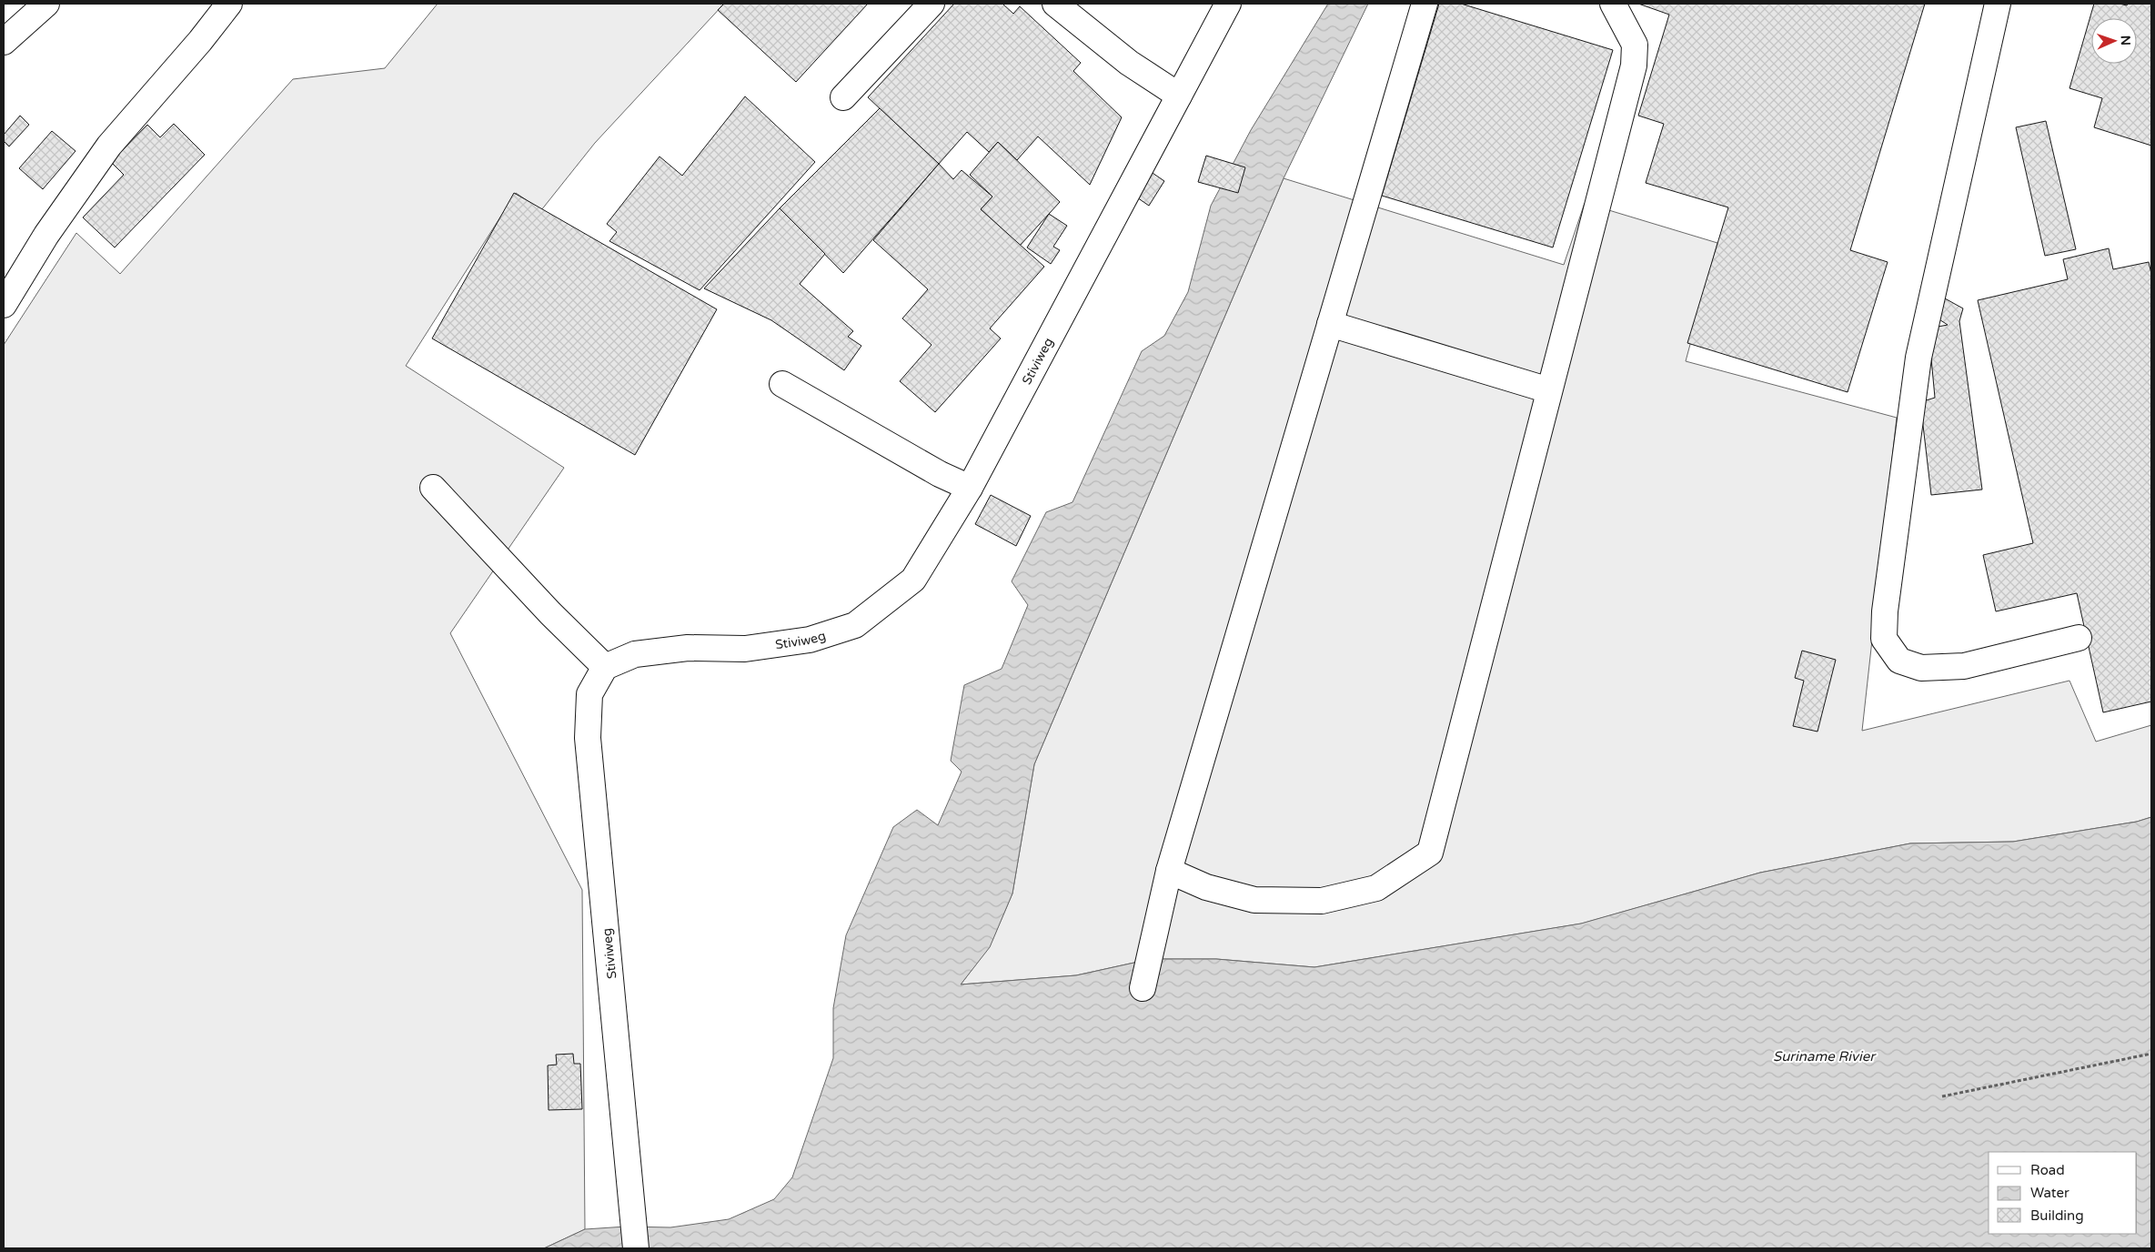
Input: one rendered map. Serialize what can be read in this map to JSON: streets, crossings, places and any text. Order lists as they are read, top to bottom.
{
  "streets": {
    "street": ["Stiviweg"]
  },
  "water": ["Suriname Rivier"],
  "legend": ["Road", "Water", "Building"],
  "north": "right"
}
